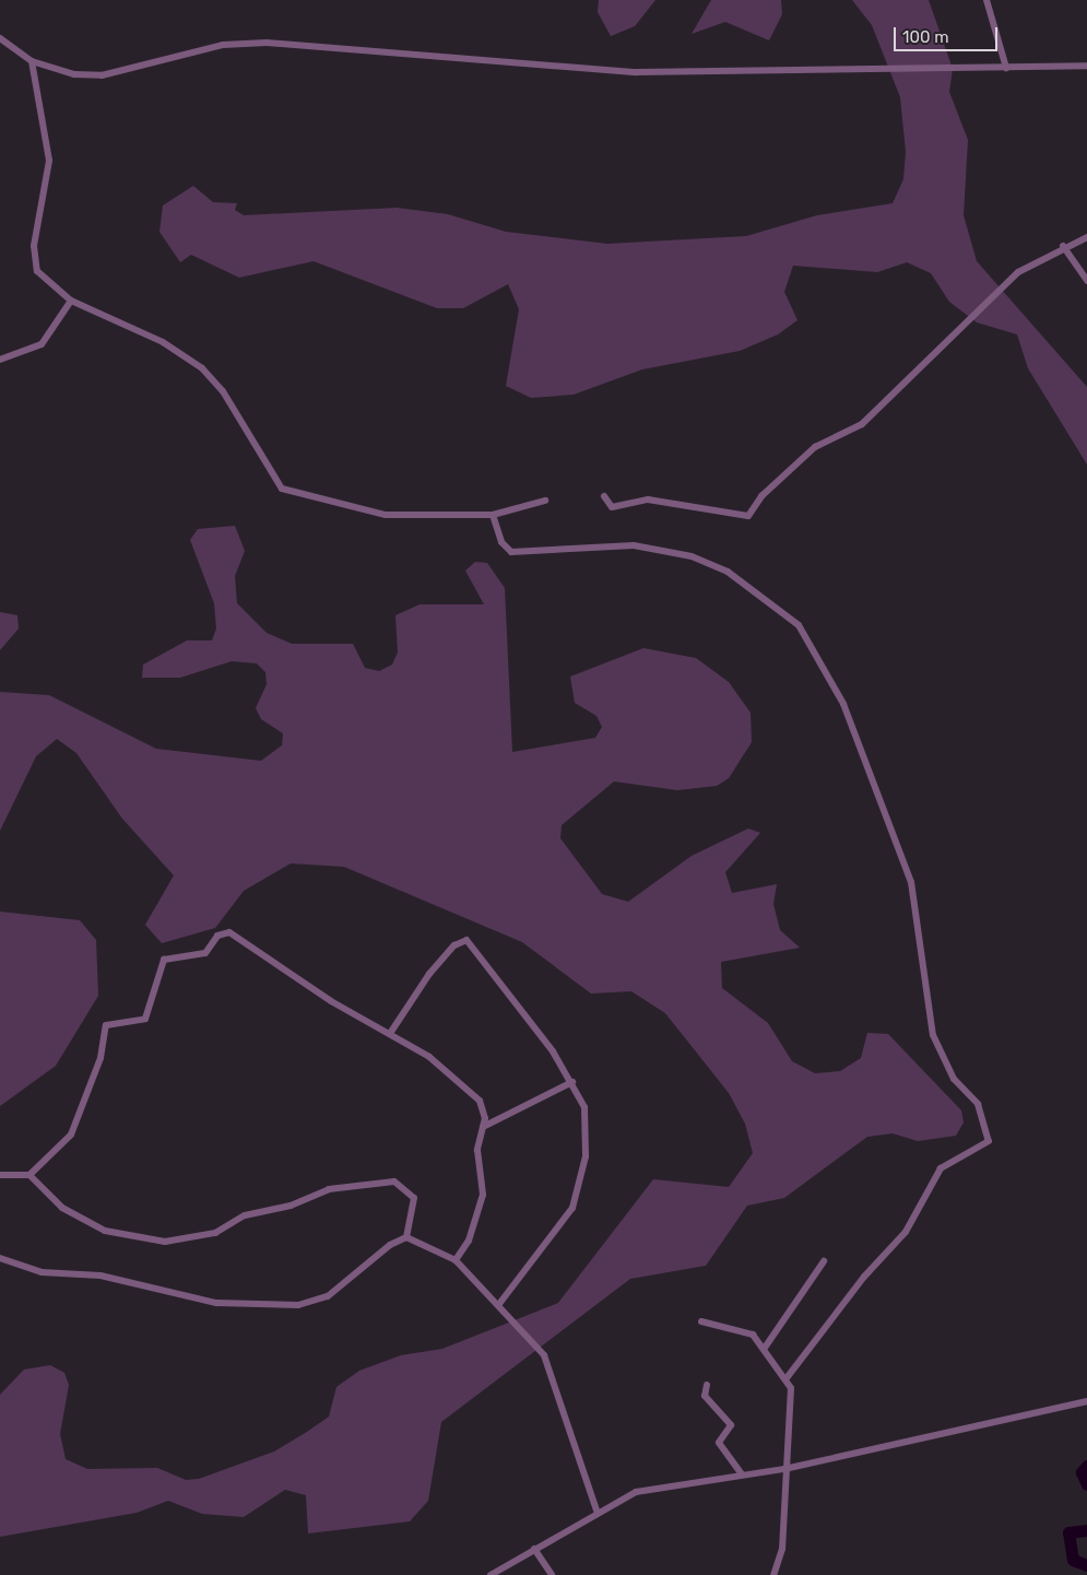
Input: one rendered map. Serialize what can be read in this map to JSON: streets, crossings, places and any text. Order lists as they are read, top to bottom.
{
  "scale_bar": "100 m"
}
